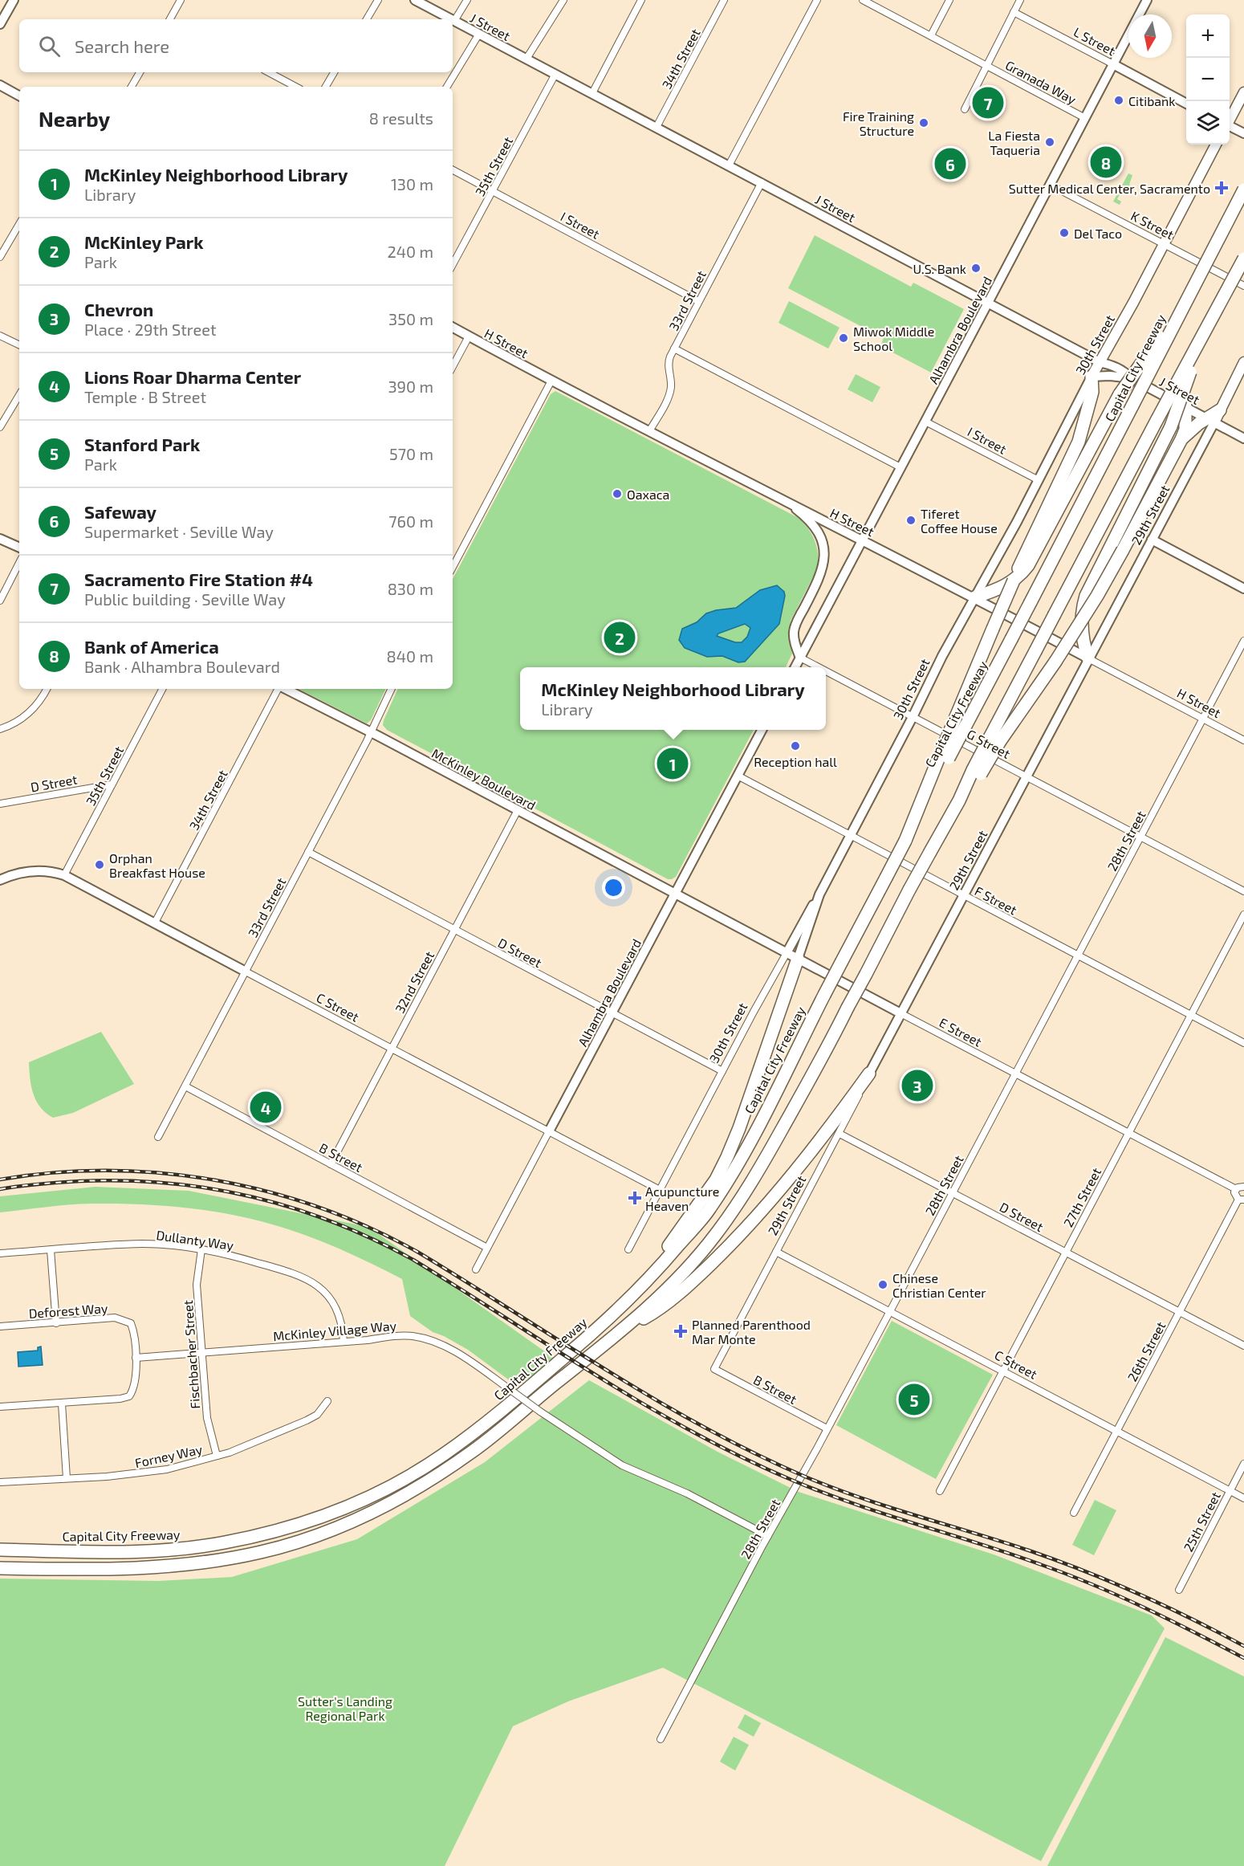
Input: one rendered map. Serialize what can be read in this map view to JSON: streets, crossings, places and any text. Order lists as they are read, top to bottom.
{
  "streets": {
    "highway": ["Capital City Freeway"],
    "main road": [
      "J Street",
      "L Street",
      "Alhambra Boulevard",
      "H Street",
      "30th Street",
      "29th Street",
      "McKinley Boulevard",
      "C Street",
      "E Street"
    ],
    "street": [
      "34th Street",
      "Granada Way",
      "35th Street",
      "I Street",
      "K Street",
      "33rd Street",
      "G Street",
      "D Street",
      "28th Street",
      "F Street",
      "32nd Street",
      "B Street",
      "27th Street",
      "Dullanty Way",
      "Deforest Way",
      "McKinley Village Way",
      "26th Street",
      "Fischbacher Street",
      "Forney Way",
      "25th Street"
    ]
  },
  "crossings": [
    ["J Street", "34th Street"],
    ["J Street", "35th Street"],
    ["J Street", "33rd Street"],
    ["J Street", "Alhambra Boulevard"],
    ["J Street", "30th Street"],
    ["J Street", "29th Street"],
    ["L Street", "Alhambra Boulevard"],
    ["34th Street", "C Street"],
    ["Granada Way", "Alhambra Boulevard"],
    ["35th Street", "I Street"],
    ["35th Street", "D Street"],
    ["35th Street", "C Street"],
    ["I Street", "33rd Street"],
    ["I Street", "Alhambra Boulevard"],
    ["I Street", "30th Street"],
    ["K Street", "Alhambra Boulevard"],
    ["K Street", "30th Street"],
    ["33rd Street", "H Street"],
    ["33rd Street", "McKinley Boulevard"],
    ["33rd Street", "D Street"],
    ["33rd Street", "C Street"],
    ["33rd Street", "B Street"],
    ["Alhambra Boulevard", "H Street"],
    ["Alhambra Boulevard", "G Street"],
    ["Alhambra Boulevard", "McKinley Boulevard"],
    ["Alhambra Boulevard", "D Street"],
    ["Alhambra Boulevard", "F Street"],
    ["Alhambra Boulevard", "C Street"],
    ["Alhambra Boulevard", "E Street"],
    ["Alhambra Boulevard", "B Street"],
    ["H Street", "30th Street"],
    ["H Street", "29th Street"],
    ["H Street", "28th Street"],
    ["30th Street", "G Street"],
    ["30th Street", "D Street"],
    ["30th Street", "F Street"],
    ["30th Street", "C Street"],
    ["30th Street", "E Street"],
    ["29th Street", "G Street"],
    ["29th Street", "D Street"],
    ["29th Street", "F Street"],
    ["29th Street", "C Street"],
    ["29th Street", "E Street"],
    ["29th Street", "B Street"],
    ["G Street", "28th Street"],
    ["McKinley Boulevard", "32nd Street"],
    ["McKinley Boulevard", "E Street"],
    ["D Street", "28th Street"],
    ["D Street", "32nd Street"],
    ["D Street", "27th Street"],
    ["D Street", "26th Street"],
    ["28th Street", "F Street"],
    ["28th Street", "C Street"],
    ["28th Street", "E Street"],
    ["28th Street", "B Street"],
    ["28th Street", "McKinley Village Way"],
    ["F Street", "27th Street"],
    ["32nd Street", "C Street"],
    ["32nd Street", "B Street"],
    ["C Street", "27th Street"],
    ["C Street", "26th Street"],
    ["C Street", "25th Street"],
    ["E Street", "27th Street"],
    ["Dullanty Way", "McKinley Village Way"],
    ["Dullanty Way", "Fischbacher Street"],
    ["Deforest Way", "McKinley Village Way"],
    ["McKinley Village Way", "Fischbacher Street"],
    ["Fischbacher Street", "Forney Way"]
  ],
  "parks": ["Sutter's Landing Regional Park"],
  "places": {
    "other": [
      "Citibank",
      "Fire Training Structure",
      "La Fiesta Taqueria",
      "Del Taco",
      "U.S. Bank",
      "Miwok Middle School",
      "Oaxaca",
      "Tiferet Coffee House",
      "Reception hall",
      "Orphan Breakfast House",
      "Chinese Christian Center"
    ],
    "health": ["Sutter Medical Center, Sacramento", "Acupuncture Heaven", "Planned Parenthood Mar Monte"]
  },
  "north": "bottom",
  "page": {
    "map_buttons": ["+", "−"],
    "search": "Search here",
    "pins": [
      "7",
      "8",
      "6",
      "2",
      "1",
      "3",
      "4",
      "5"
    ],
    "heading": ["Nearby", "8 results"],
    "list": [
      {
        "mark": "1",
        "name": "McKinley Neighborhood Library",
        "note": "Library",
        "value": "130 m"
      },
      {
        "mark": "2",
        "name": "McKinley Park",
        "note": "Park",
        "value": "240 m"
      },
      {
        "mark": "3",
        "name": "Chevron",
        "note": "Place · 29th Street",
        "value": "350 m"
      },
      {
        "mark": "4",
        "name": "Lions Roar Dharma Center",
        "note": "Temple · B Street",
        "value": "390 m"
      },
      {
        "mark": "5",
        "name": "Stanford Park",
        "note": "Park",
        "value": "570 m"
      },
      {
        "mark": "6",
        "name": "Safeway",
        "note": "Supermarket · Seville Way",
        "value": "760 m"
      },
      {
        "mark": "7",
        "name": "Sacramento Fire Station #4",
        "note": "Public building · Seville Way",
        "value": "830 m"
      },
      {
        "mark": "8",
        "name": "Bank of America",
        "note": "Bank · Alhambra Boulevard",
        "value": "840 m"
      }
    ],
    "popup": ["McKinley Neighborhood Library", "Library"]
  }
}
